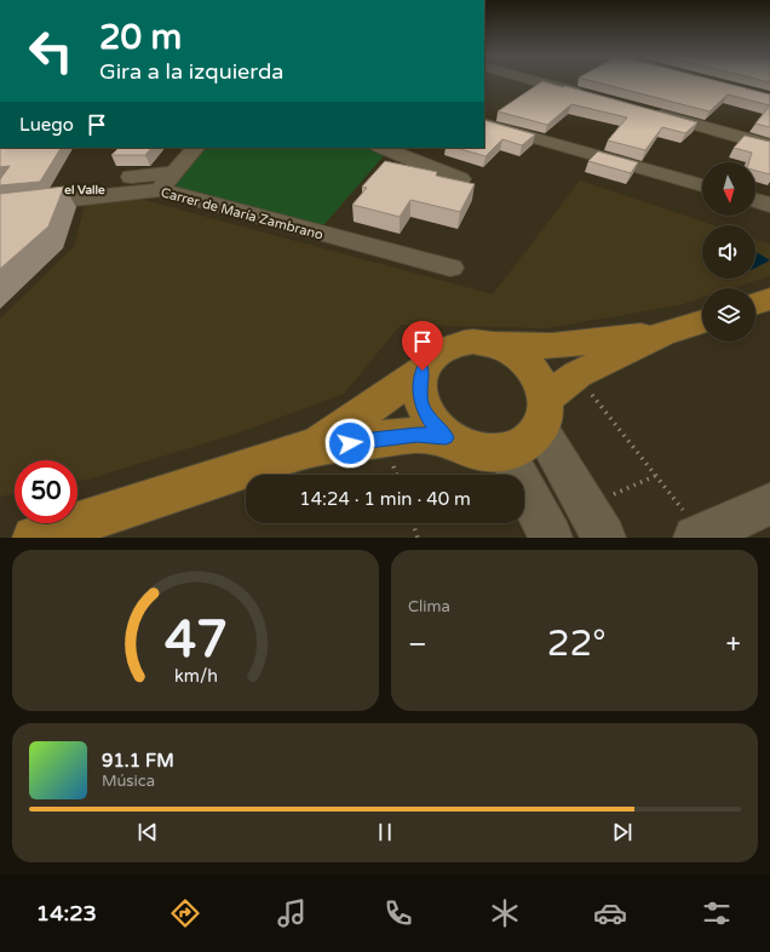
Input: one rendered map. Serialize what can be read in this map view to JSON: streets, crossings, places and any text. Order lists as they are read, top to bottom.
{
  "streets": {
    "street": ["Carrer de María Zambrano"]
  },
  "districts": ["el Valle"],
  "north": "bottom",
  "page": {
    "turn": ["20 m", "Gira a la izquierda"],
    "then": "Luego",
    "limit": "50",
    "trip": "14:24 · 1 min · 40 m",
    "tile": "Clima",
    "heat": ["−", "22°", "+"],
    "song": ["91.1 FM", "Música"],
    "tabs": "14:23",
    "gauge": ["47", "km/h"]
  }
}
